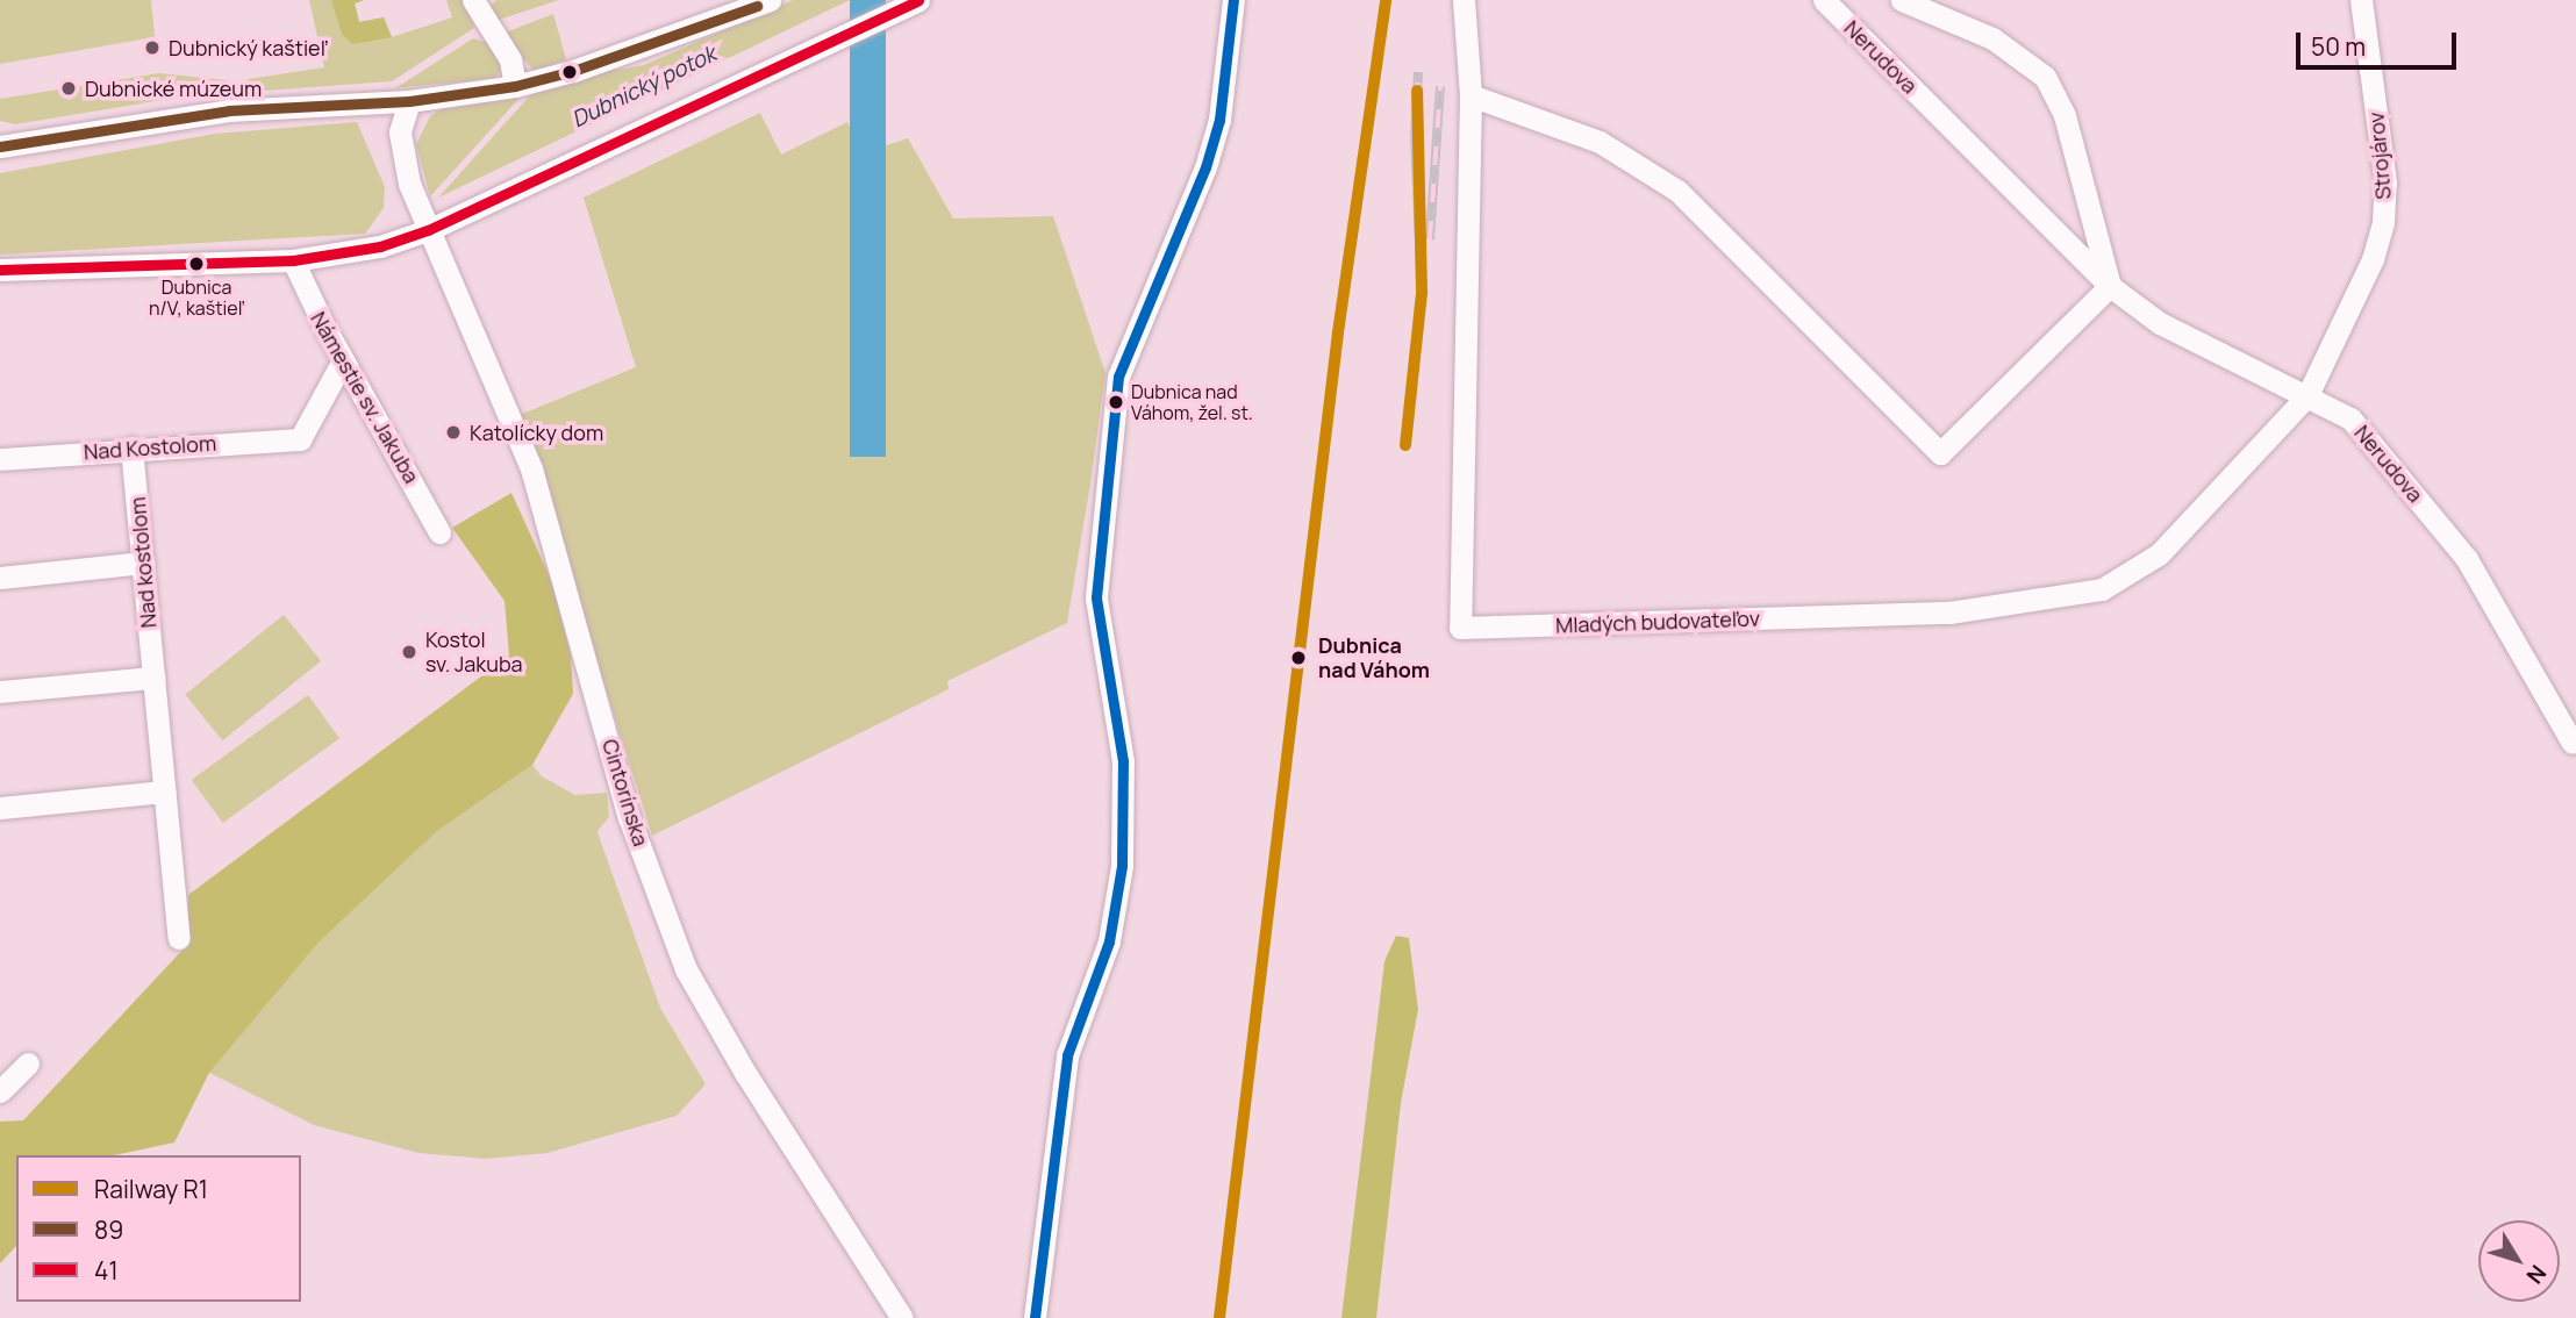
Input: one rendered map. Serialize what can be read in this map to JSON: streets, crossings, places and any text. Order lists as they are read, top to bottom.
{
  "streets": {
    "street": [
      "Nerudova",
      "Strojárov",
      "Námestie sv. Jakuba",
      "Nad Kostolom",
      "Nad kostolom",
      "Mladých budovateľov",
      "Cintorínska"
    ]
  },
  "crossings": [
    ["Nerudova", "Strojárov"],
    ["Nerudova", "Mladých budovateľov"],
    ["Strojárov", "Mladých budovateľov"],
    ["Námestie sv. Jakuba", "Nad Kostolom"],
    ["Nad Kostolom", "Nad kostolom"]
  ],
  "water": ["Dubnický potok"],
  "places": [
    "Dubnický kaštieľ",
    "Dubnické múzeum",
    "Dubnica n/V, kaštieľ",
    "Dubnica nad Váhom, žel. st.",
    "Katolícky dom",
    "Kostol sv. Jakuba",
    "Dubnica nad Váhom"
  ],
  "lines": ["rail line R1", "transit line 41", "transit line 89"],
  "legend": ["Railway R1", "89", "41"],
  "scale_bar": "50 m",
  "north": "bottom right"
}
